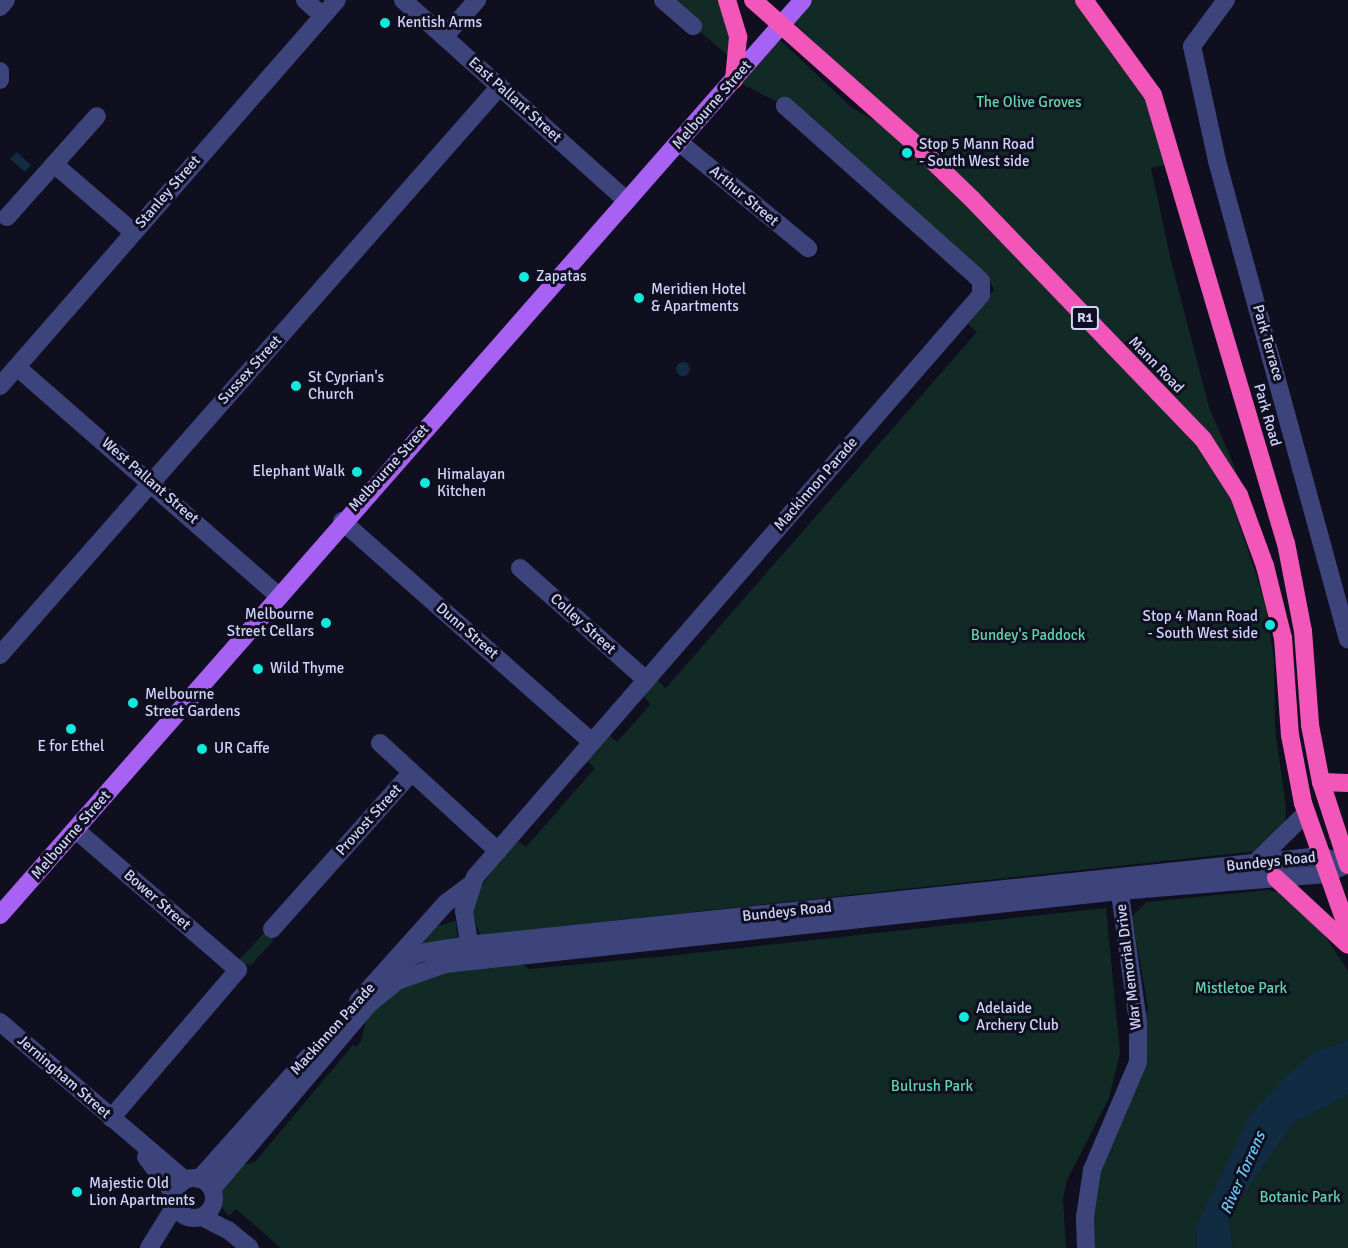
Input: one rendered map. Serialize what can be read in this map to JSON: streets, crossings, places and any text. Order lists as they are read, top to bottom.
{
  "streets": {
    "highway": ["R1", "Mann Road", "Park Road"],
    "main road": ["Melbourne Street"],
    "street": [
      "East Pallant Street",
      "Stanley Street",
      "Arthur Street",
      "Park Terrace",
      "Sussex Street",
      "West Pallant Street",
      "Mackinnon Parade",
      "Colley Street",
      "Dunn Street",
      "Provost Street",
      "Bundeys Road",
      "Bower Street",
      "War Memorial Drive",
      "Jerningham Street"
    ]
  },
  "crossings": [
    ["East Pallant Street", "Melbourne Street"],
    ["East Pallant Street", "Sussex Street"],
    ["Melbourne Street", "Arthur Street"],
    ["Melbourne Street", "Mann Road"],
    ["Melbourne Street", "West Pallant Street"],
    ["Melbourne Street", "Dunn Street"],
    ["Melbourne Street", "Bower Street"],
    ["Stanley Street", "West Pallant Street"],
    ["R1", "Mann Road"],
    ["R1", "Bundeys Road"],
    ["Mann Road", "Bundeys Road"],
    ["Sussex Street", "West Pallant Street"],
    ["Park Road", "Bundeys Road"],
    ["Mackinnon Parade", "Colley Street"],
    ["Mackinnon Parade", "Dunn Street"],
    ["Mackinnon Parade", "Provost Street"],
    ["Mackinnon Parade", "Bundeys Road"],
    ["Mackinnon Parade", "Jerningham Street"],
    ["Bundeys Road", "War Memorial Drive"],
    ["Bower Street", "Jerningham Street"]
  ],
  "water": ["River Torrens"],
  "parks": [
    "The Olive Groves",
    "Bundey's Paddock",
    "Mistletoe Park",
    "Bulrush Park",
    "Botanic Park"
  ],
  "places": [
    "Kentish Arms",
    "Stop 5 Mann Road - South West side",
    "Zapatas",
    "Meridien Hotel & Apartments",
    "St Cyprian's Church",
    "Elephant Walk",
    "Himalayan Kitchen",
    "Melbourne Street Cellars",
    "Stop 4 Mann Road - South West side",
    "Wild Thyme",
    "Melbourne Street Gardens",
    "E for Ethel",
    "UR Caffe",
    "Adelaide Archery Club",
    "Majestic Old Lion Apartments"
  ]
}
